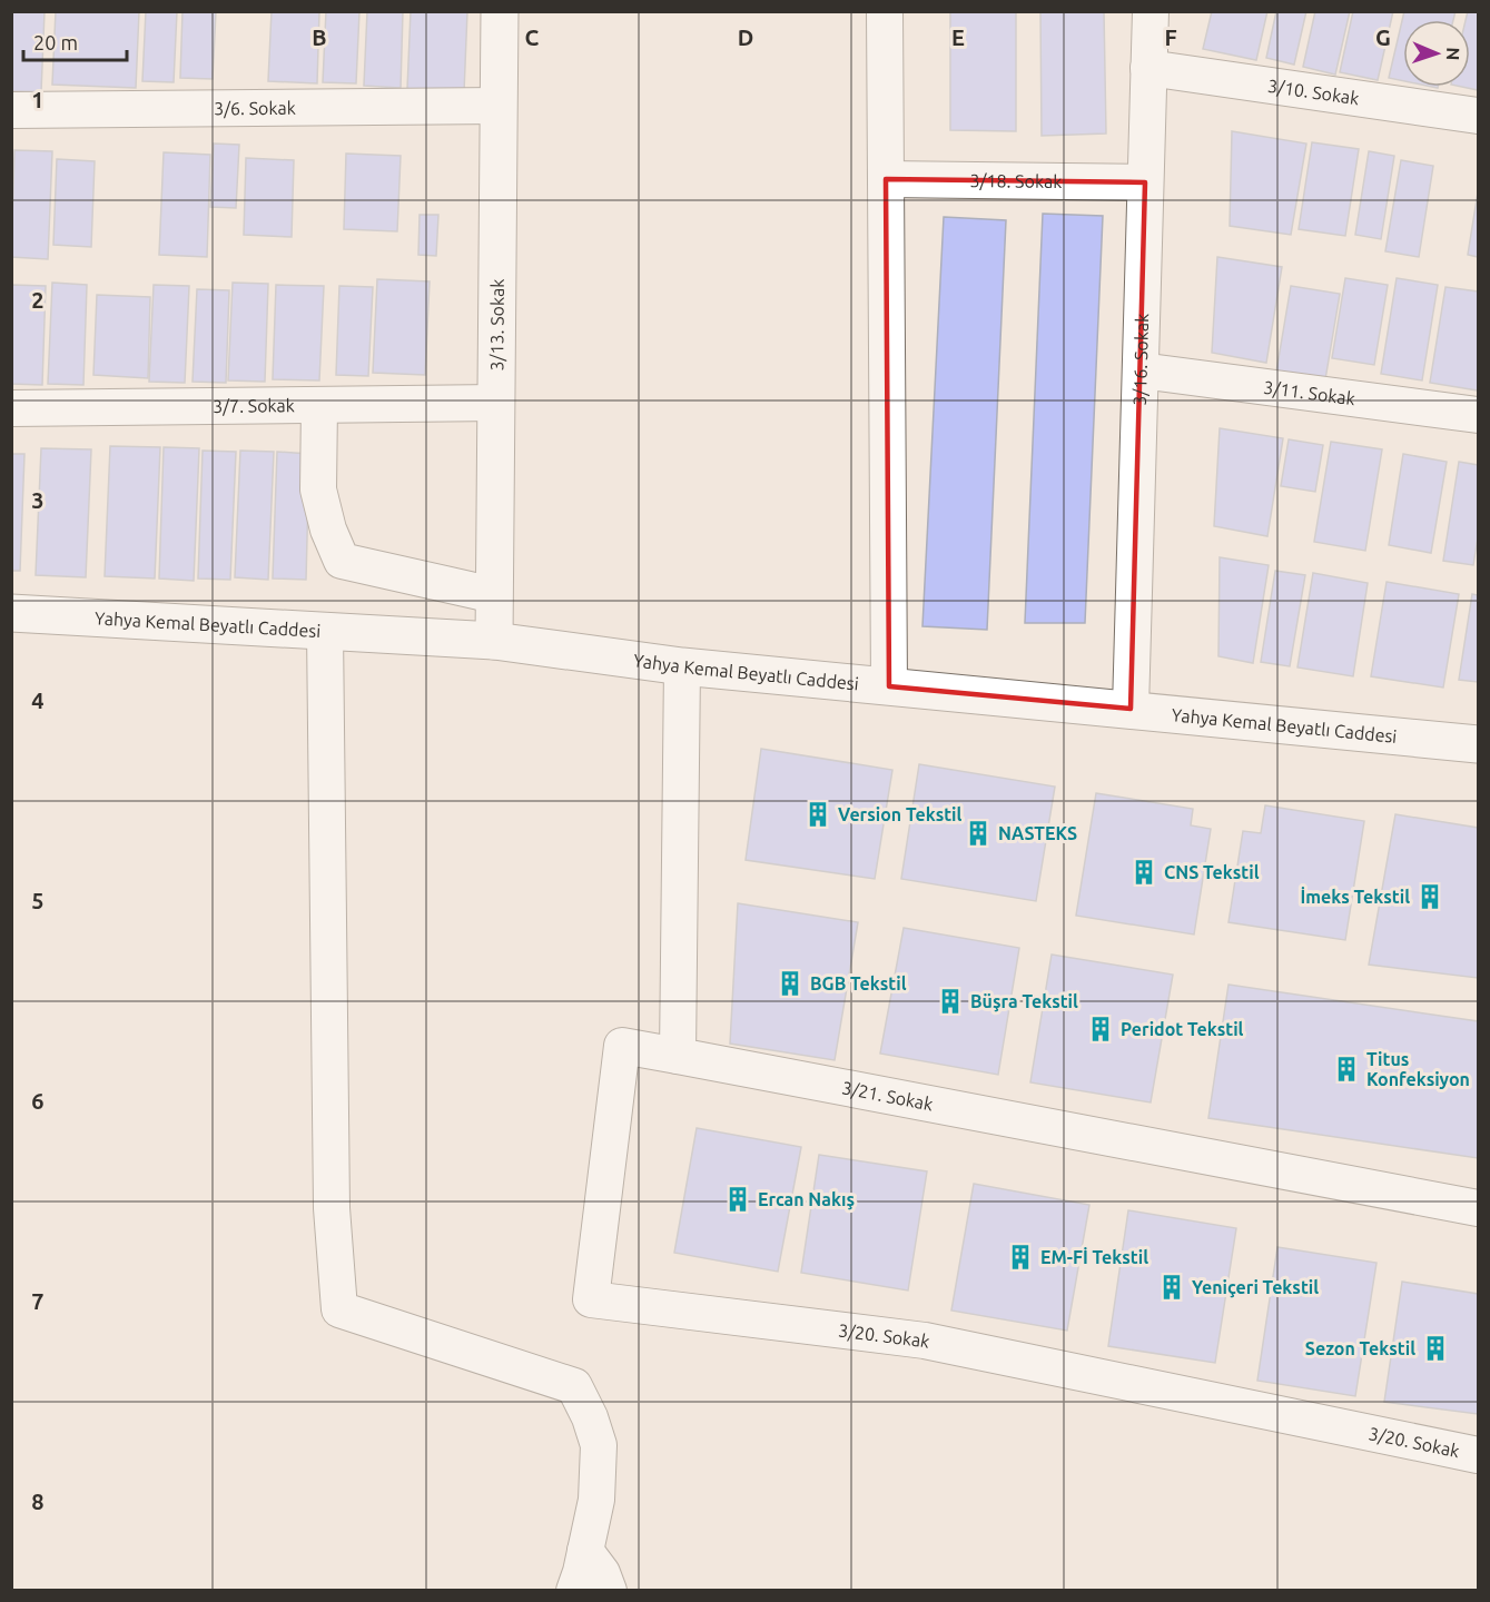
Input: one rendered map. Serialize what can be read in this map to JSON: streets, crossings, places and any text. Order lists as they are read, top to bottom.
{
  "streets": {
    "street": [
      "3/10. Sokak",
      "3/6. Sokak",
      "3/18. Sokak",
      "3/13. Sokak",
      "3/16. Sokak",
      "3/11. Sokak",
      "3/7. Sokak",
      "Yahya Kemal Beyatlı Caddesi",
      "3/21. Sokak",
      "3/20. Sokak"
    ]
  },
  "crossings": [
    ["3/10. Sokak", "3/16. Sokak"],
    ["3/6. Sokak", "3/13. Sokak"],
    ["3/18. Sokak", "3/16. Sokak"],
    ["3/13. Sokak", "3/7. Sokak"],
    ["3/13. Sokak", "Yahya Kemal Beyatlı Caddesi"],
    ["3/16. Sokak", "3/11. Sokak"],
    ["3/16. Sokak", "Yahya Kemal Beyatlı Caddesi"],
    ["3/21. Sokak", "3/20. Sokak"]
  ],
  "places": {
    "building": [
      "Version Tekstil",
      "NASTEKS",
      "CNS Tekstil",
      "İmeks Tekstil",
      "BGB Tekstil",
      "Büşra Tekstil",
      "Peridot Tekstil",
      "Titus Konfeksiyon",
      "Ercan Nakış",
      "EM-Fİ Tekstil",
      "Yeniçeri Tekstil",
      "Sezon Tekstil"
    ]
  },
  "scale_bar": "20 m",
  "north": "right",
  "grid": {
    "columns": [
      "B",
      "C",
      "D",
      "E",
      "F",
      "G"
    ],
    "rows": [
      "1",
      "2",
      "3",
      "4",
      "5",
      "6",
      "7",
      "8"
    ]
  }
}
